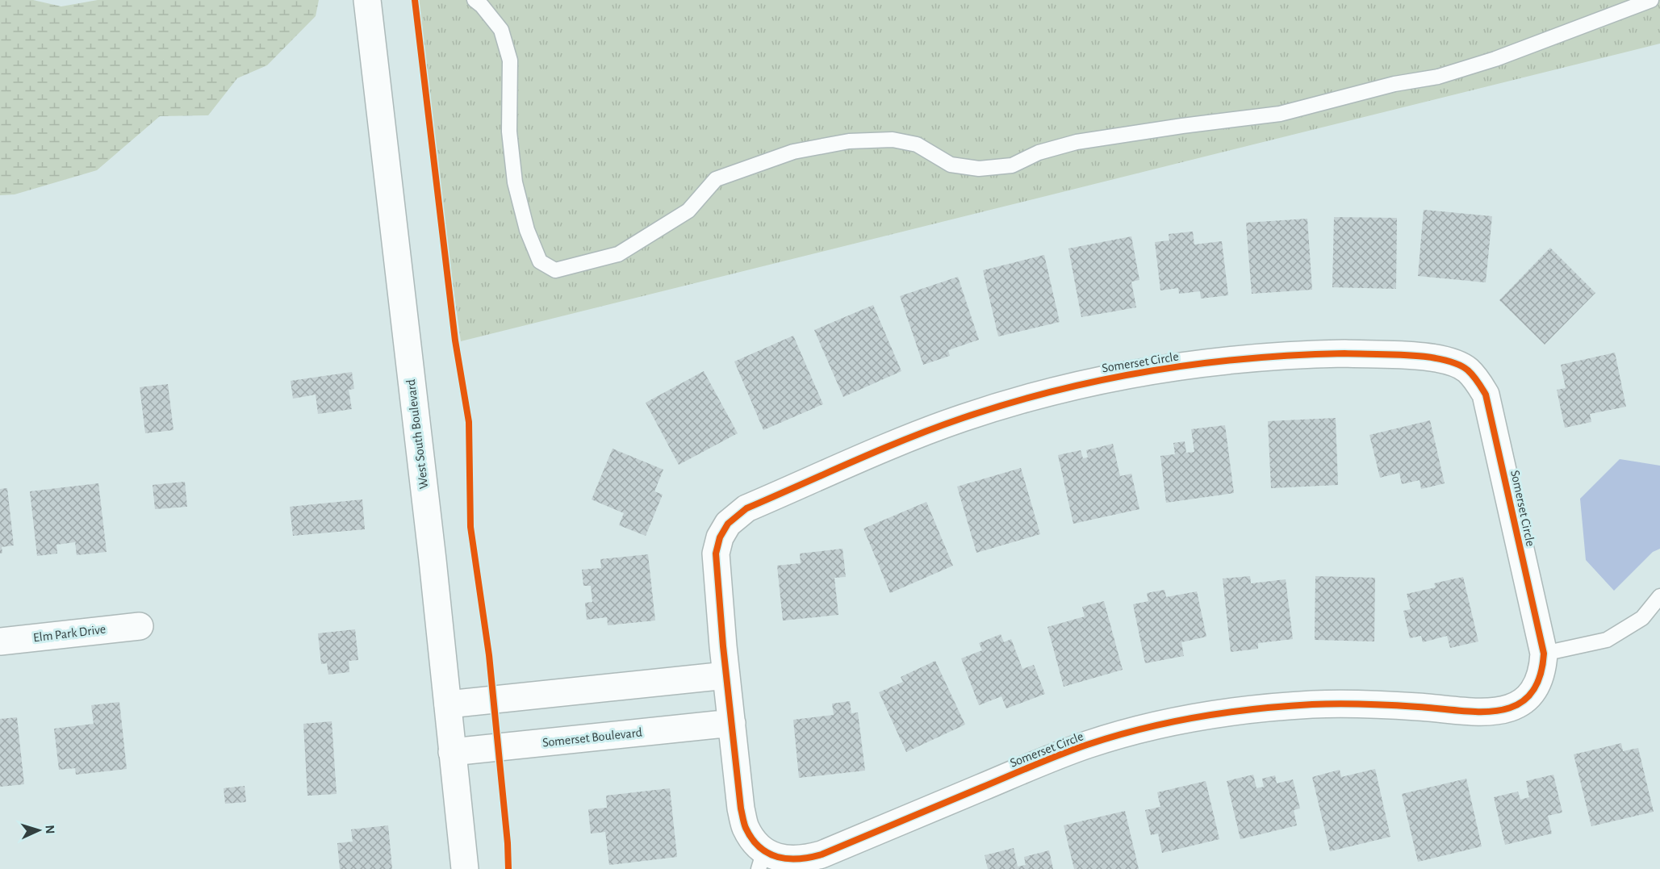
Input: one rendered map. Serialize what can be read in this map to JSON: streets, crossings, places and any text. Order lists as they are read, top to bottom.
{
  "streets": {
    "street": [
      "Somerset Circle",
      "West South Boulevard",
      "Elm Park Drive",
      "Somerset Boulevard"
    ]
  },
  "crossings": [
    ["Somerset Circle", "Somerset Boulevard"],
    ["West South Boulevard", "Somerset Boulevard"]
  ],
  "north": "right"
}
